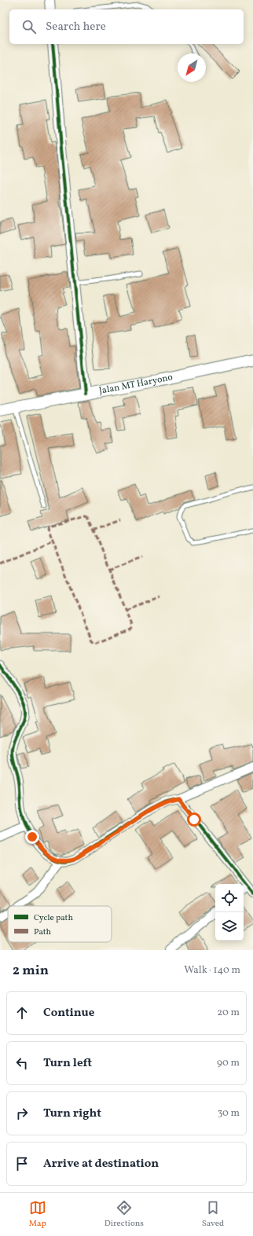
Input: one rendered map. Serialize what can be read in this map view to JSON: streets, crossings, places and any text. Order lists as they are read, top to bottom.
{
  "streets": {
    "main road": ["Jalan MT Haryono"]
  },
  "legend": ["Cycle path", "Path"],
  "north": "bottom left",
  "page": {
    "search": "Search here",
    "heading": ["2 min", "Walk · 140 m"],
    "list": [
      ["Continue", "20 m"],
      ["Turn left", "90 m"],
      ["Turn right", "30 m"],
      "Arrive at destination"
    ],
    "nav": ["Map", "Directions", "Saved"]
  }
}
